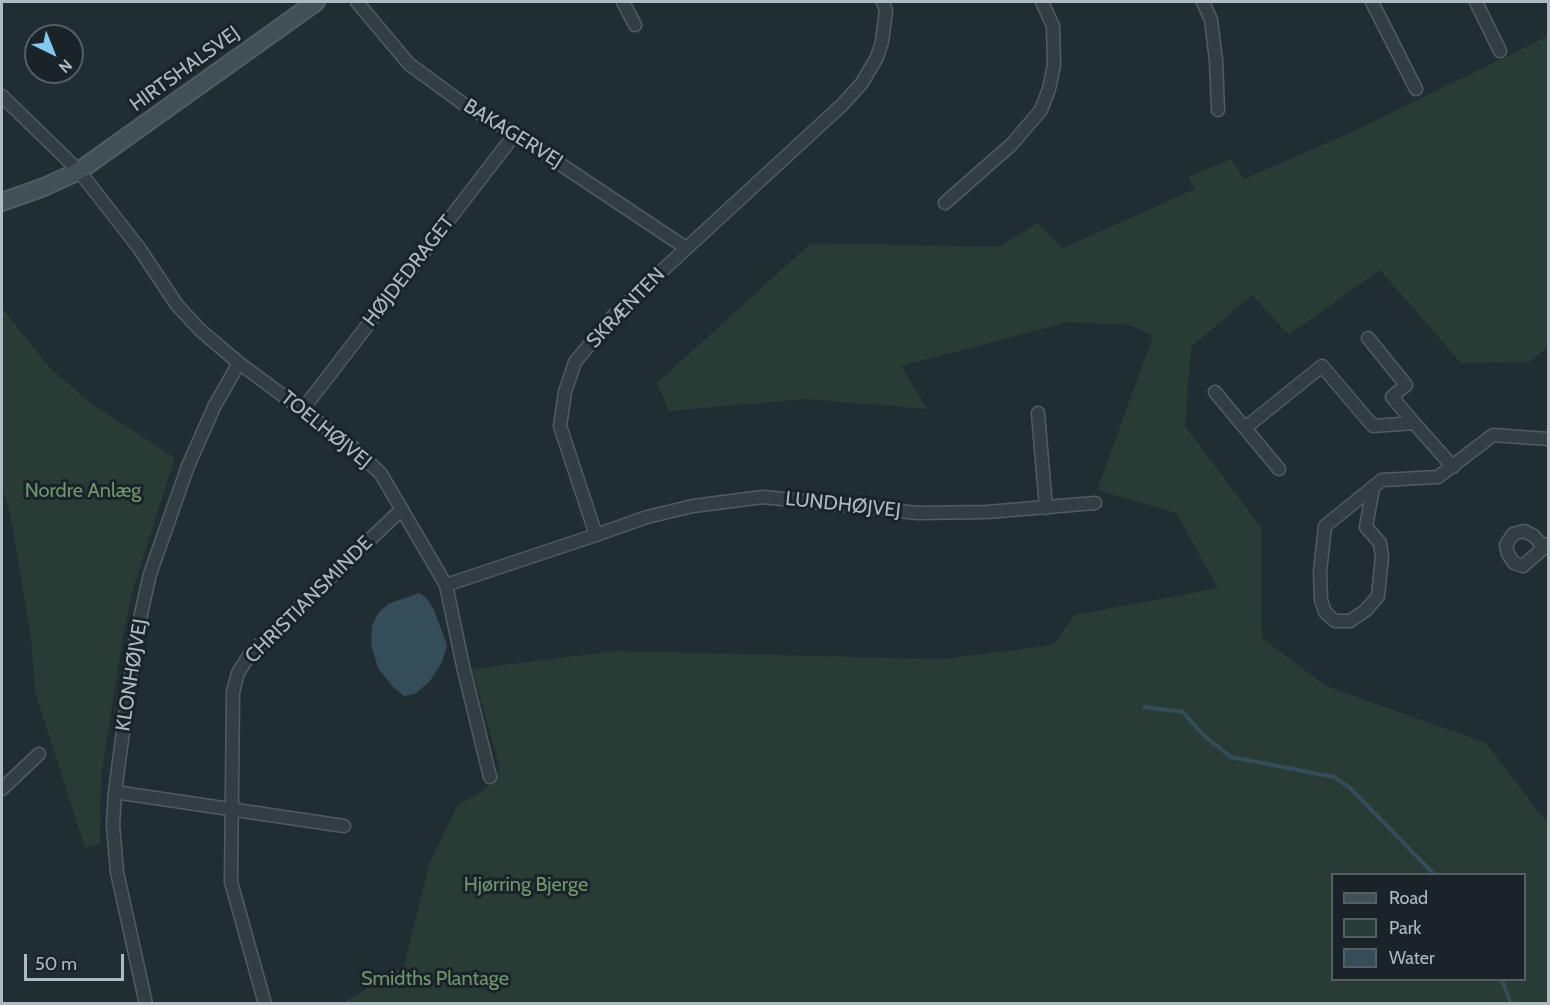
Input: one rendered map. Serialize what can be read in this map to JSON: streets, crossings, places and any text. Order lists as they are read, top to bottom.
{
  "streets": {
    "street": [
      "HIRTSHALSVEJ",
      "BAKAGERVEJ",
      "HØJDEDRAGET",
      "SKRÆNTEN",
      "TOELHØJVEJ",
      "LUNDHØJVEJ",
      "CHRISTIANSMINDE",
      "KLONHØJVEJ"
    ]
  },
  "crossings": [
    ["HIRTSHALSVEJ", "TOELHØJVEJ"],
    ["BAKAGERVEJ", "HØJDEDRAGET"],
    ["BAKAGERVEJ", "SKRÆNTEN"],
    ["HØJDEDRAGET", "TOELHØJVEJ"],
    ["SKRÆNTEN", "LUNDHØJVEJ"],
    ["TOELHØJVEJ", "CHRISTIANSMINDE"],
    ["TOELHØJVEJ", "KLONHØJVEJ"]
  ],
  "parks": ["Nordre Anlæg", "Hjørring Bjerge", "Smidths Plantage"],
  "legend": ["Road", "Park", "Water"],
  "scale_bar": "50 m",
  "north": "bottom right"
}
